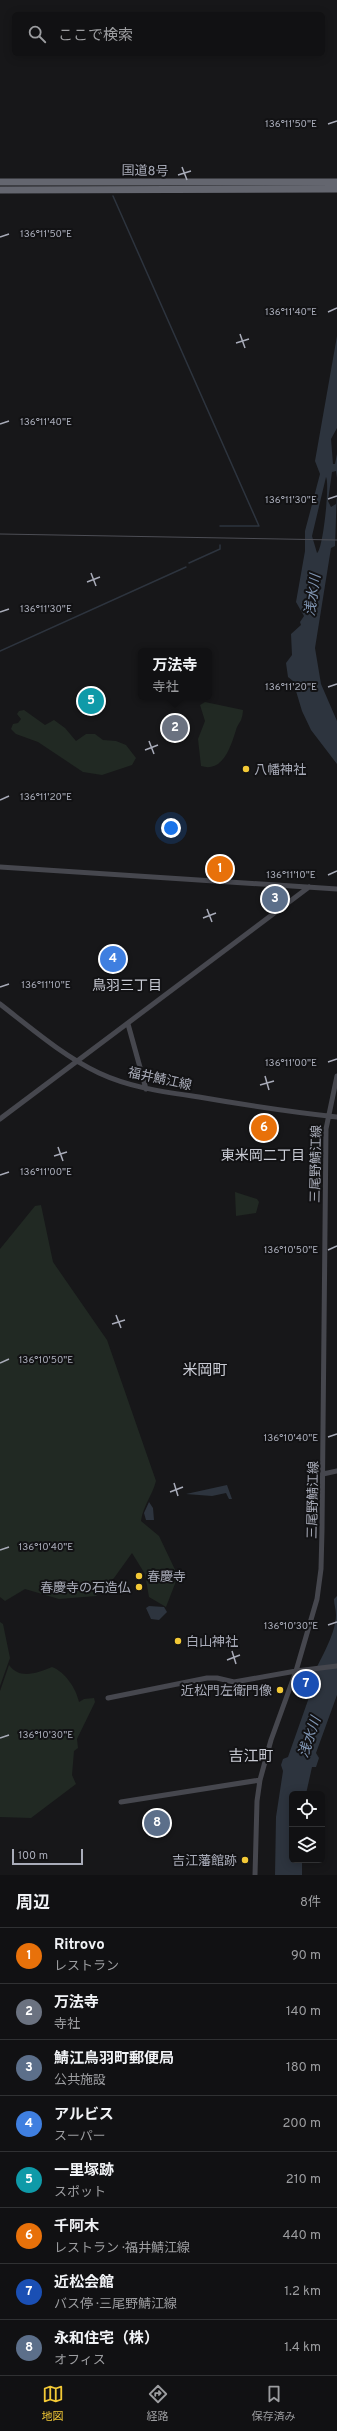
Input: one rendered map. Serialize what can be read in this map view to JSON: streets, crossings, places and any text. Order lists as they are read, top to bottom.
{
  "streets": {
    "highway": ["国道8号"],
    "street": ["福井鯖江線", "三尾野鯖江線"]
  },
  "crossings": [
    ["福井鯖江線", "三尾野鯖江線"]
  ],
  "districts": [
    "鳥羽三丁目",
    "東米岡二丁目",
    "米岡町",
    "吉江町"
  ],
  "water": ["浅水川"],
  "places": [
    "八幡神社",
    "春慶寺",
    "春慶寺の石造仏",
    "白山神社",
    "近松門左衛門像",
    "吉江藩館跡"
  ],
  "scale_bar": "100 m",
  "page": {
    "search": "ここで検索",
    "popup": ["万法寺", "寺社"],
    "pins": [
      "5",
      "2",
      "1",
      "3",
      "4",
      "6",
      "7",
      "8"
    ],
    "scale": "100 m",
    "heading": ["周辺", "8件"],
    "list": [
      {
        "mark": "1",
        "name": "Ritrovo",
        "note": "レストラン",
        "value": "90 m"
      },
      {
        "mark": "2",
        "name": "万法寺",
        "note": "寺社",
        "value": "140 m"
      },
      {
        "mark": "3",
        "name": "鯖江鳥羽町郵便局",
        "note": "公共施設",
        "value": "180 m"
      },
      {
        "mark": "4",
        "name": "アルビス",
        "note": "スーパー",
        "value": "200 m"
      },
      {
        "mark": "5",
        "name": "一里塚跡",
        "note": "スポット",
        "value": "210 m"
      },
      {
        "mark": "6",
        "name": "千阿木",
        "note": "レストラン · 福井鯖江線",
        "value": "440 m"
      },
      {
        "mark": "7",
        "name": "近松会館",
        "note": "バス停 · 三尾野鯖江線",
        "value": "1.2 km"
      },
      {
        "mark": "8",
        "name": "永和住宅（株）",
        "note": "オフィス",
        "value": "1.4 km"
      }
    ],
    "nav": ["地図", "経路", "保存済み"]
  },
  "coordinates": [
    "136°11'50\"E",
    "136°11'40\"E",
    "136°11'30\"E",
    "136°11'20\"E",
    "136°11'10\"E",
    "136°11'00\"E",
    "136°10'50\"E",
    "136°10'40\"E",
    "136°10'30\"E"
  ]
}
